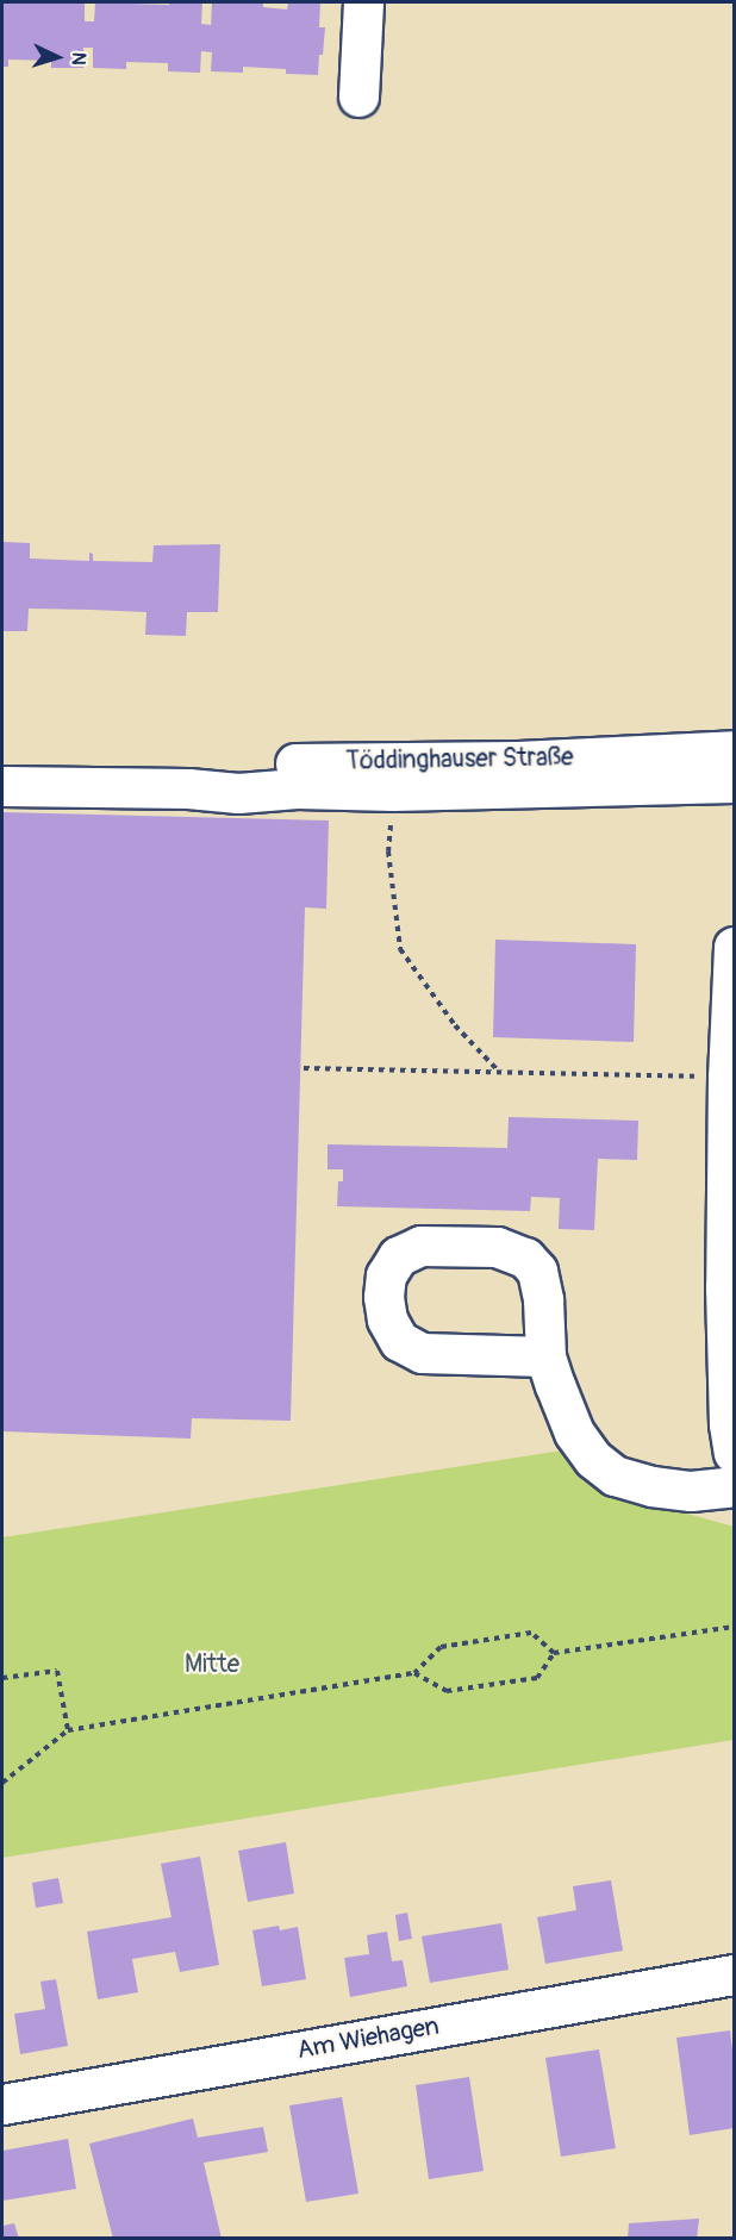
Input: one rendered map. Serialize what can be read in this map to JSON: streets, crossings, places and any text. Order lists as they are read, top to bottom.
{
  "streets": {
    "street": ["Töddinghauser Straße", "Am Wiehagen"]
  },
  "parks": ["Mitte"],
  "north": "right"
}
